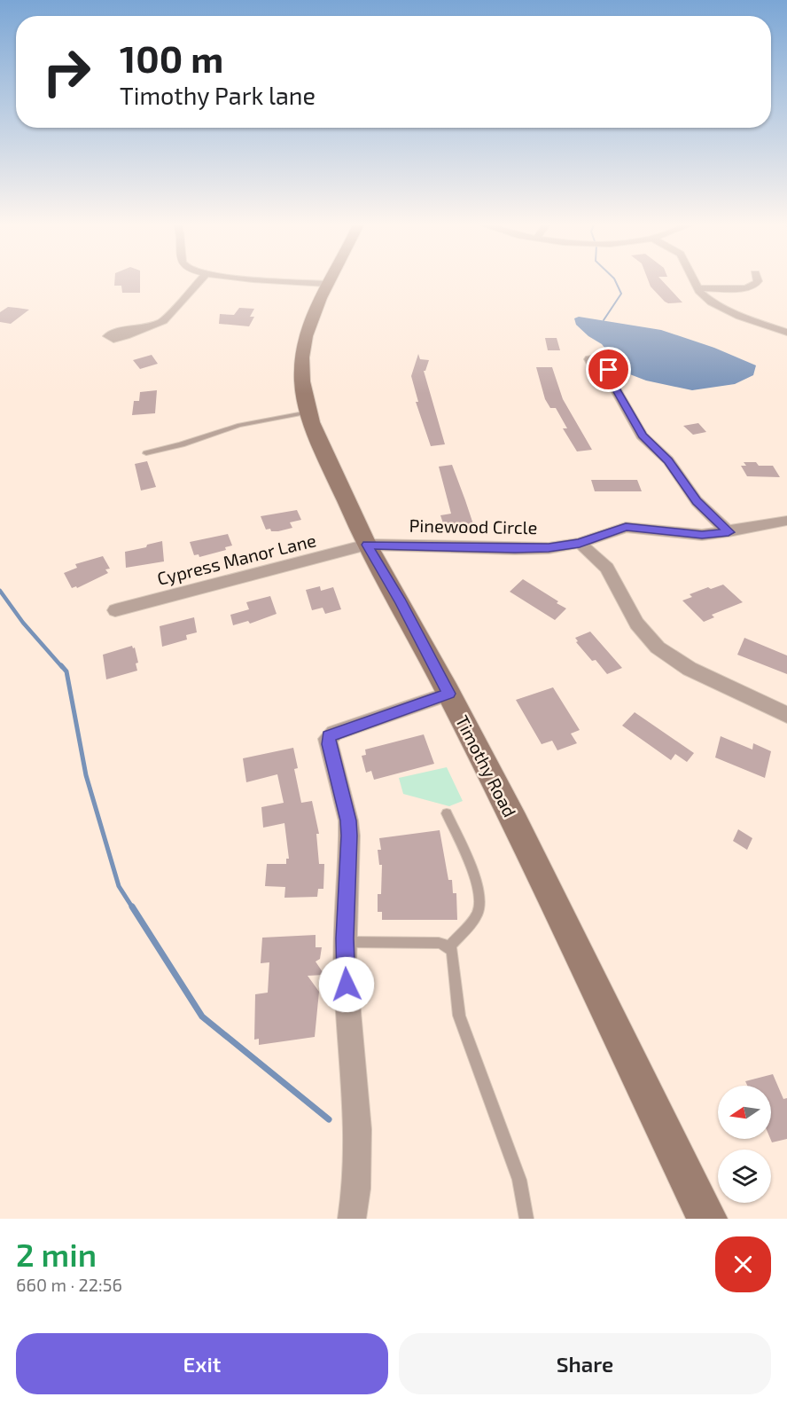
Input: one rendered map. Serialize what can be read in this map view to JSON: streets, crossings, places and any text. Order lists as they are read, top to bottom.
{
  "streets": {
    "main road": ["Timothy Road"],
    "street": ["Pinewood Circle", "Cypress Manor Lane"]
  },
  "crossings": [
    ["Pinewood Circle", "Cypress Manor Lane"],
    ["Pinewood Circle", "Timothy Road"],
    ["Cypress Manor Lane", "Timothy Road"]
  ],
  "north": "left",
  "page": {
    "turn": ["100 m", "Timothy Park lane"],
    "heading": ["2 min", "660 m · 22:56"],
    "buttons": ["Exit", "Share"]
  }
}
